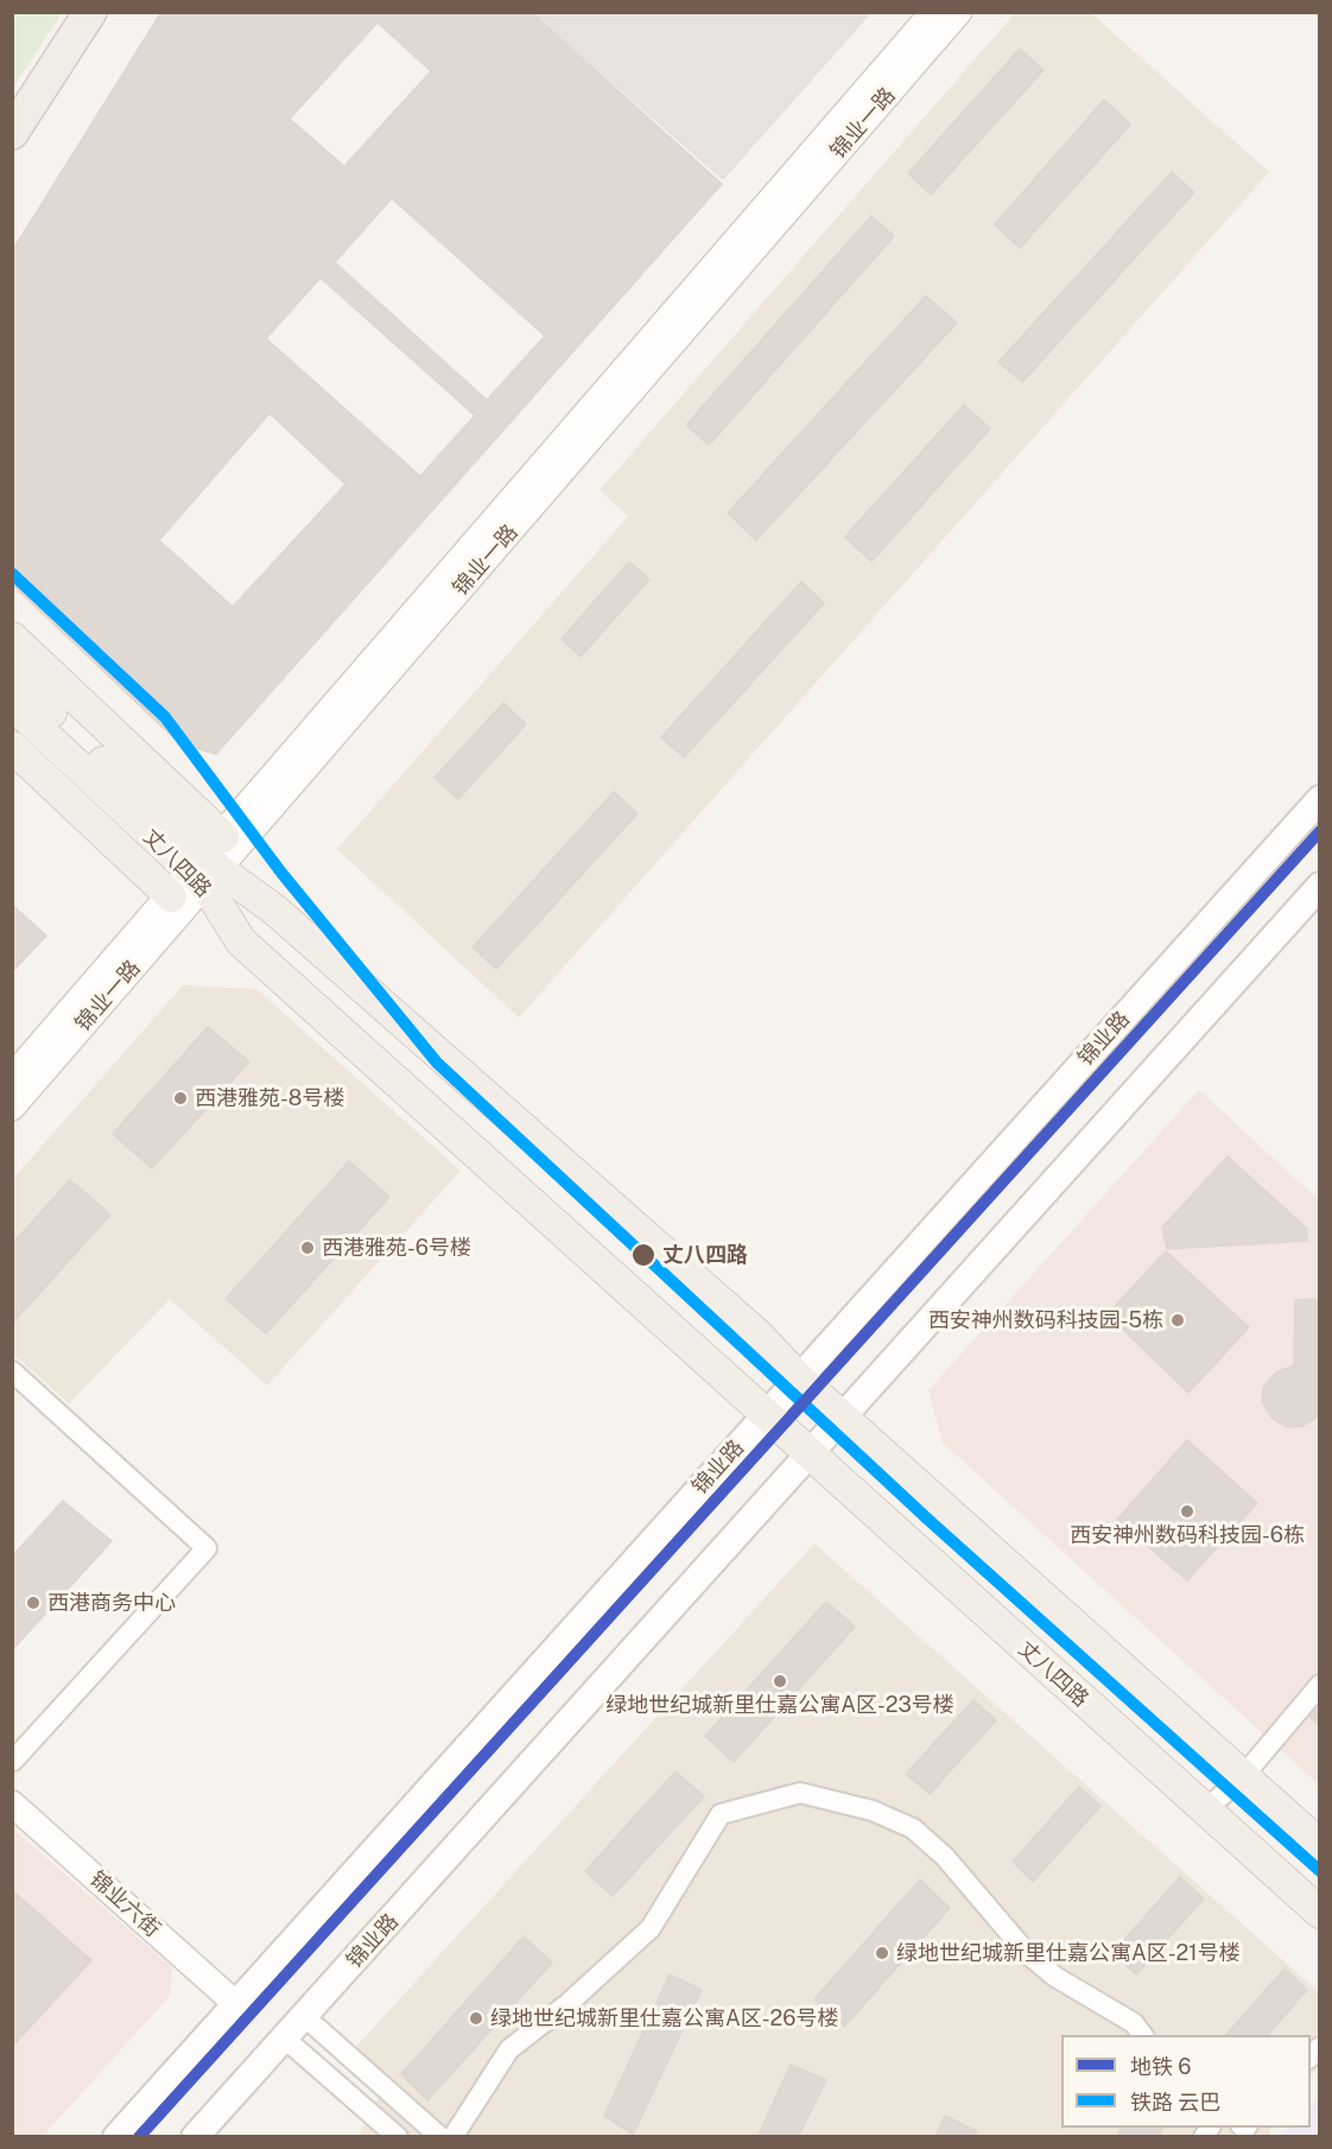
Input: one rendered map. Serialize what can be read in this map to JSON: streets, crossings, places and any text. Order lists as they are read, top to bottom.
{
  "streets": {
    "main road": ["丈八四路", "锦业路"],
    "street": ["锦业一路", "锦业六街"]
  },
  "crossings": [
    ["锦业一路", "丈八四路"],
    ["丈八四路", "锦业路"],
    ["锦业路", "锦业六街"]
  ],
  "places": [
    "西港雅苑-8号楼",
    "西港雅苑-6号楼",
    "丈八四路",
    "西安神州数码科技园-5栋",
    "西安神州数码科技园-6栋",
    "西港商务中心",
    "绿地世纪城新里仕嘉公寓A区-23号楼",
    "绿地世纪城新里仕嘉公寓A区-21号楼",
    "绿地世纪城新里仕嘉公寓A区-26号楼"
  ],
  "lines": ["rail line 云巴", "metro line 6"],
  "legend": ["地铁 6", "铁路 云巴"]
}
